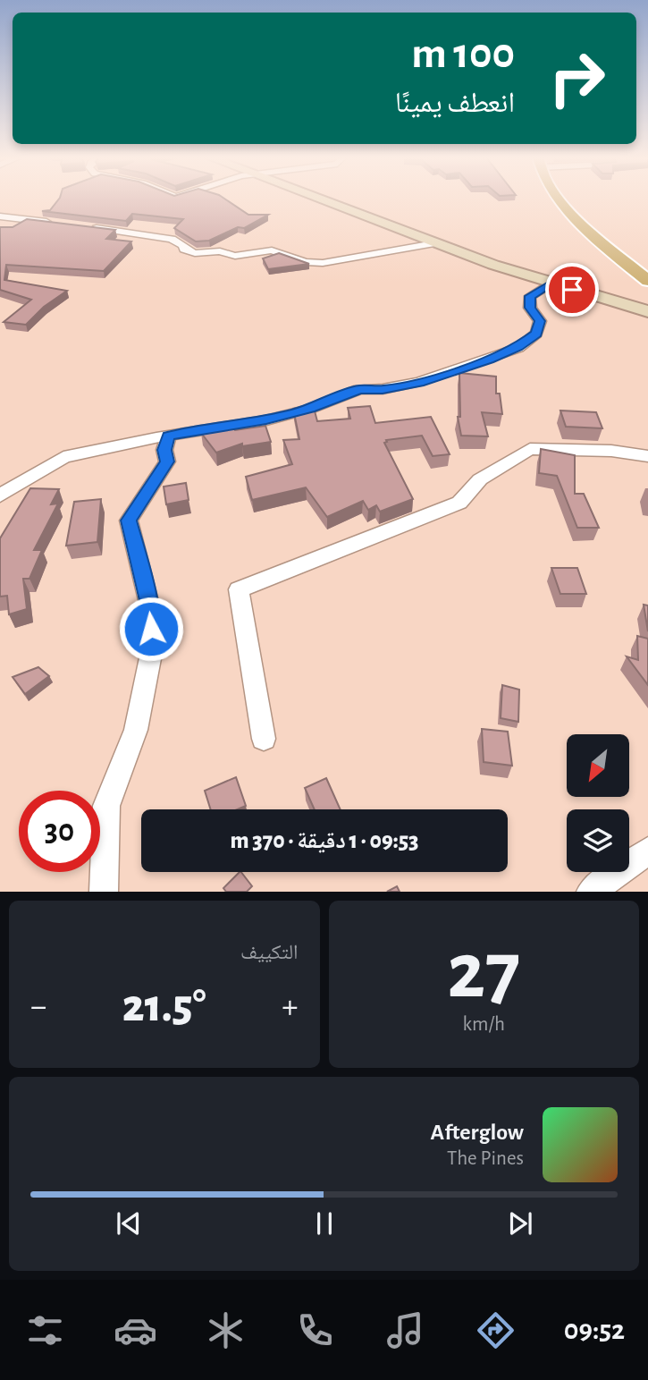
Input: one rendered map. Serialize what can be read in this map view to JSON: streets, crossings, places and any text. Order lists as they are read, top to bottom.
{
  "north": "bottom left",
  "page": {
    "turn": ["100 m", "انعطف يمينًا"],
    "limit": "30",
    "trip": "09:53 · 1 دقيقة · 370 m",
    "tile": [
      ["27", "km/h"],
      "التكييف"
    ],
    "heat": ["−", "21.5°", "+"],
    "song": ["Afterglow", "The Pines"],
    "tabs": "09:52"
  }
}
